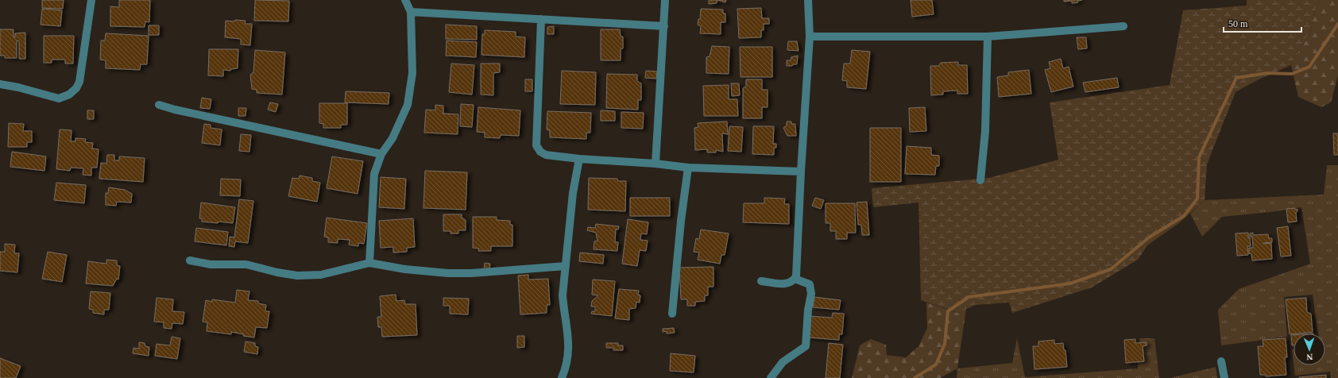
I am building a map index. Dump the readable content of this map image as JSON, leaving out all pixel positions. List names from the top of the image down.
{
  "scale_bar": "50 m",
  "north": "bottom"
}
